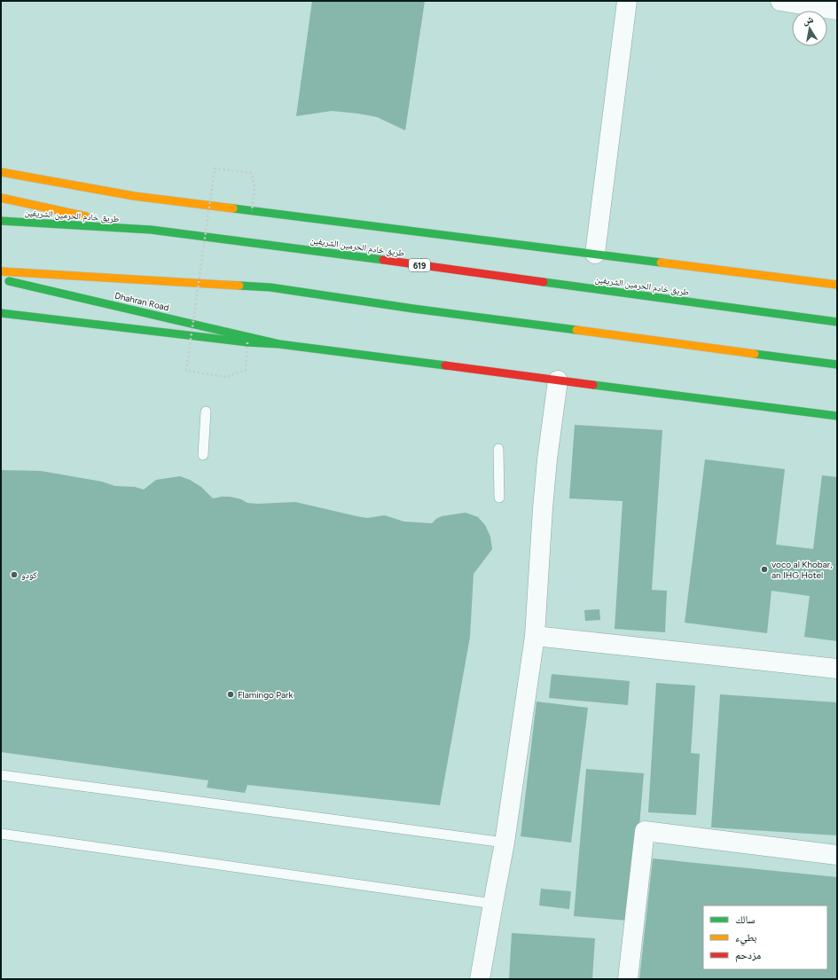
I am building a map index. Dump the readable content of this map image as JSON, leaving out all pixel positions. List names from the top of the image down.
{
  "streets": {
    "main road": ["طريق خادم الحرمين الشريفين", "619", "Dhahran Road"]
  },
  "places": ["voco al Khobar, an IHG Hotel", "كودو", "Flamingo Park"],
  "legend": ["سالك", "بطيء", "مزدحم"],
  "north": "top"
}
